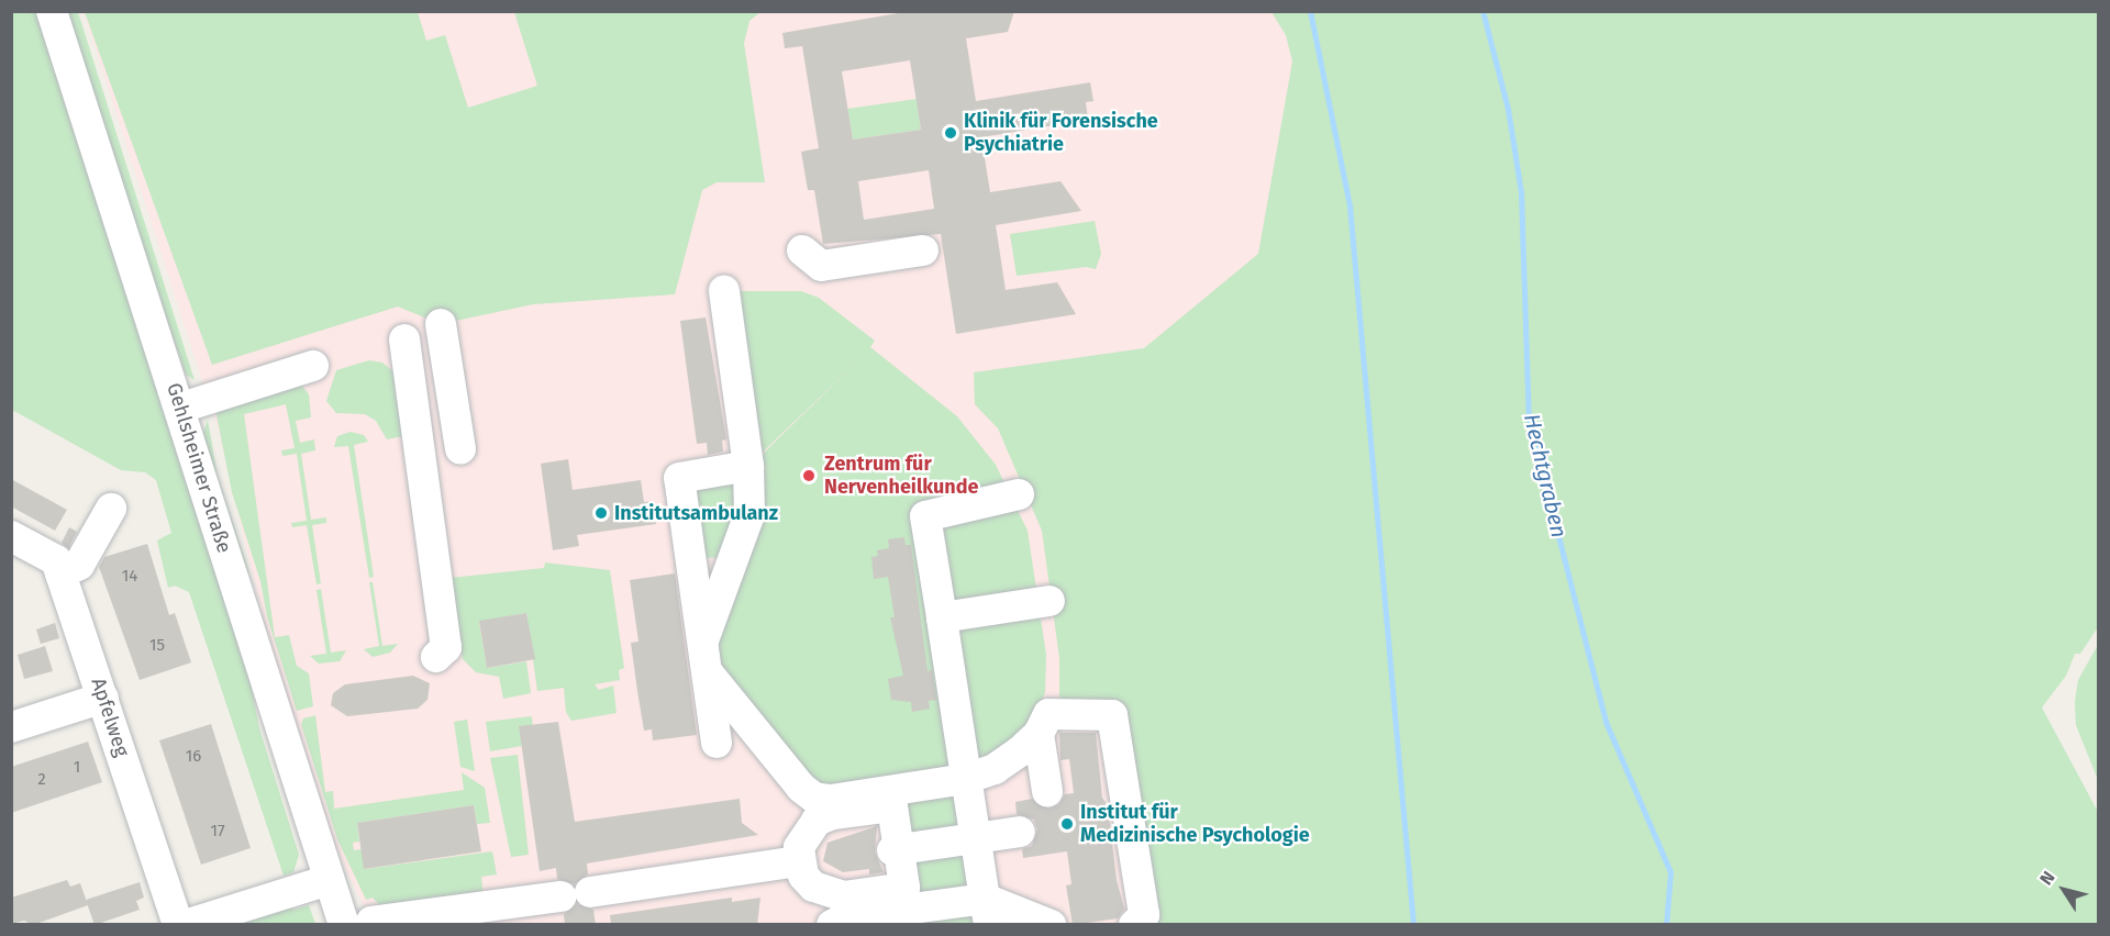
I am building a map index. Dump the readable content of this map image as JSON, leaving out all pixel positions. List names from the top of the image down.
{
  "streets": {
    "street": ["Gehlsheimer Straße", "Apfelweg"]
  },
  "water": ["Hechtgraben"],
  "places": [
    "Klinik für Forensische Psychiatrie",
    "Zentrum für Nervenheilkunde",
    "Institutsambulanz",
    "Institut für Medizinische Psychologie"
  ],
  "house_numbers": [
    "14",
    "15",
    "16",
    "1",
    "2",
    "17"
  ],
  "north": "top left"
}
